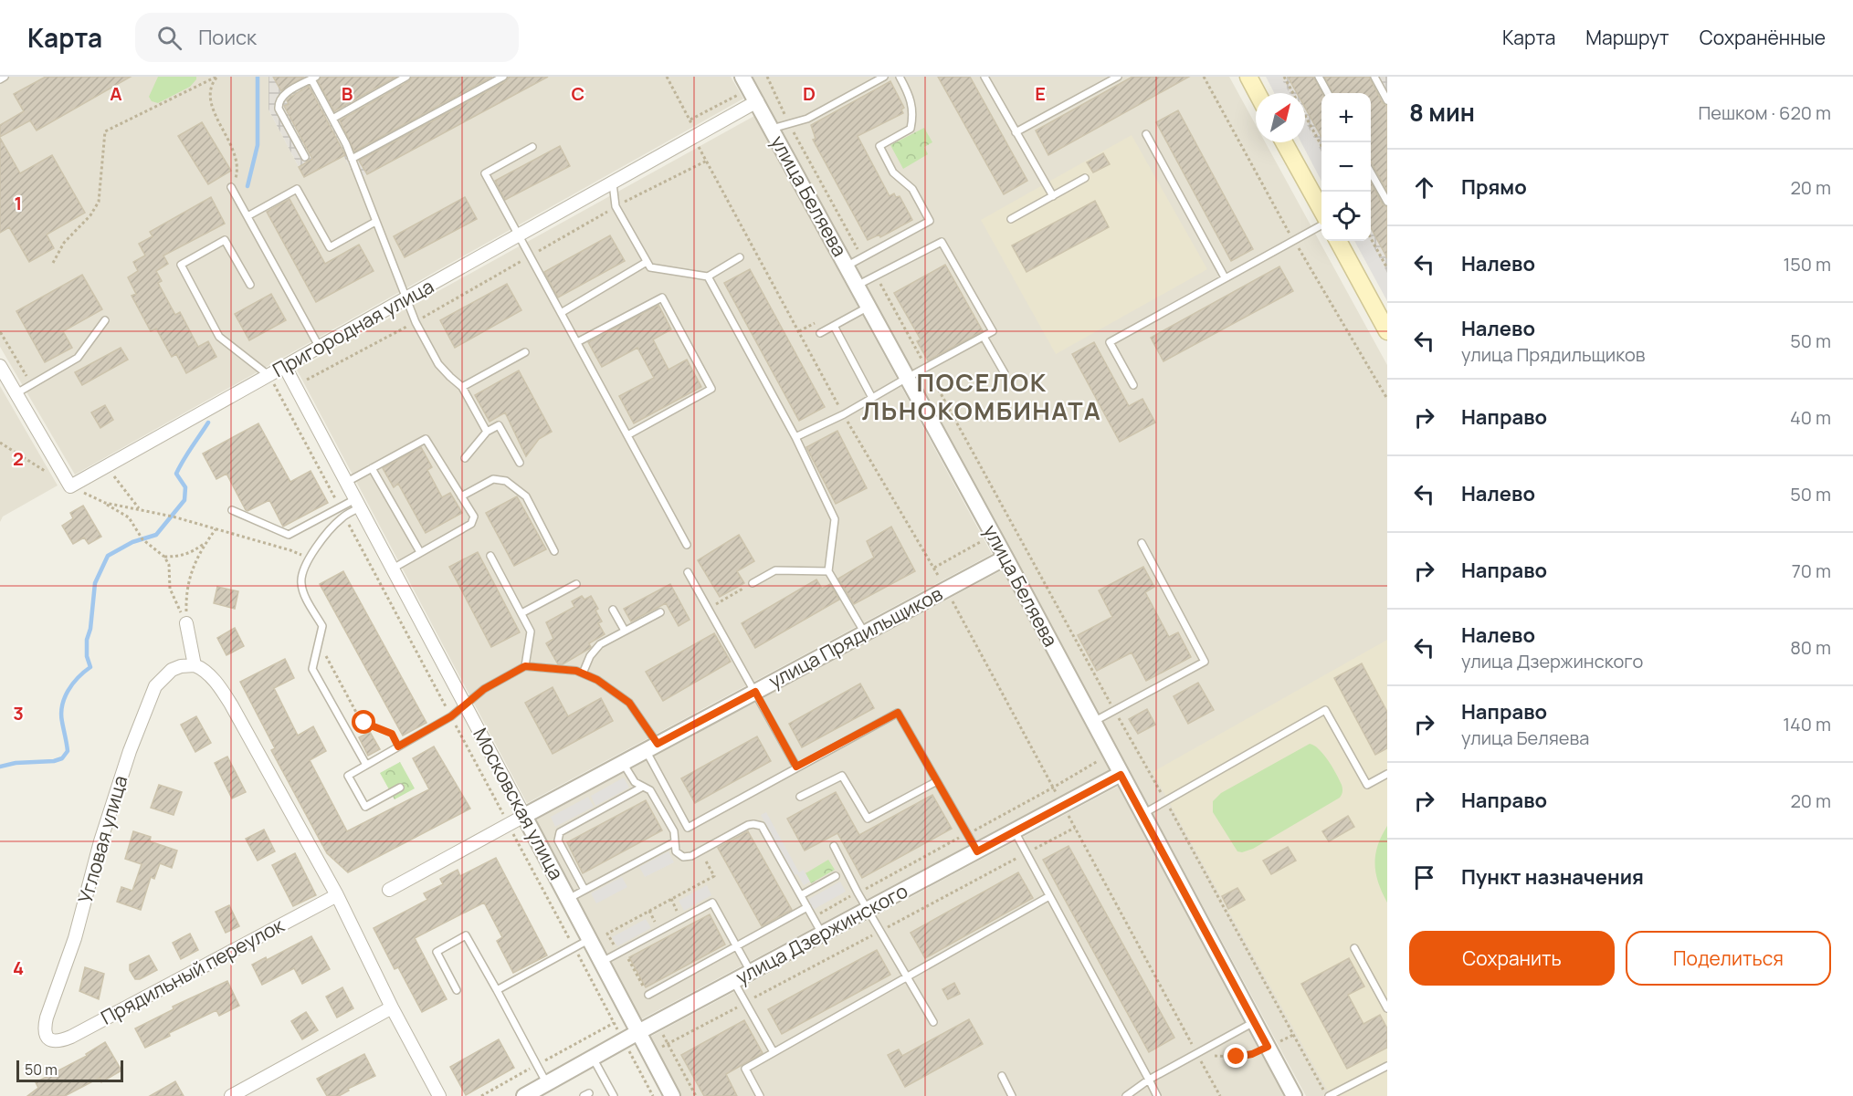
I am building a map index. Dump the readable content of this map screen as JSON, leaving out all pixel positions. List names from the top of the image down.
{
  "streets": {
    "street": [
      "улица Беляева",
      "Пригородная улица",
      "улица Прядильщиков",
      "Московская улица",
      "Угловая улица",
      "улица Дзержинского",
      "Прядильный переулок"
    ]
  },
  "crossings": [
    ["улица Беляева", "Пригородная улица"],
    ["улица Беляева", "улица Прядильщиков"],
    ["улица Беляева", "улица Дзержинского"],
    ["Пригородная улица", "Московская улица"],
    ["улица Прядильщиков", "Московская улица"],
    ["Московская улица", "улица Дзержинского"],
    ["Угловая улица", "Прядильный переулок"]
  ],
  "districts": ["ПОСЕЛОК ЛЬНОКОМБИНАТА"],
  "scale_bar": "50 m",
  "north": "top right",
  "page": {
    "header": "Карта",
    "search": "Поиск",
    "nav": ["Карта", "Маршрут", "Сохранённые"],
    "heading": ["8 мин", "Пешком · 620 m"],
    "map_buttons": ["+", "−"],
    "list": [
      ["Прямо", "20 m"],
      ["Налево", "150 m"],
      ["Налево", "улица Прядильщиков", "50 m"],
      ["Направо", "40 m"],
      ["Налево", "50 m"],
      ["Направо", "70 m"],
      ["Налево", "улица Дзержинского", "80 m"],
      ["Направо", "улица Беляева", "140 m"],
      ["Направо", "20 m"],
      "Пункт назначения"
    ],
    "buttons": ["Сохранить", "Поделиться"],
    "scale": "50 m"
  },
  "grid": {
    "columns": [
      "A",
      "B",
      "C",
      "D",
      "E"
    ],
    "rows": [
      "1",
      "2",
      "3",
      "4"
    ]
  }
}
